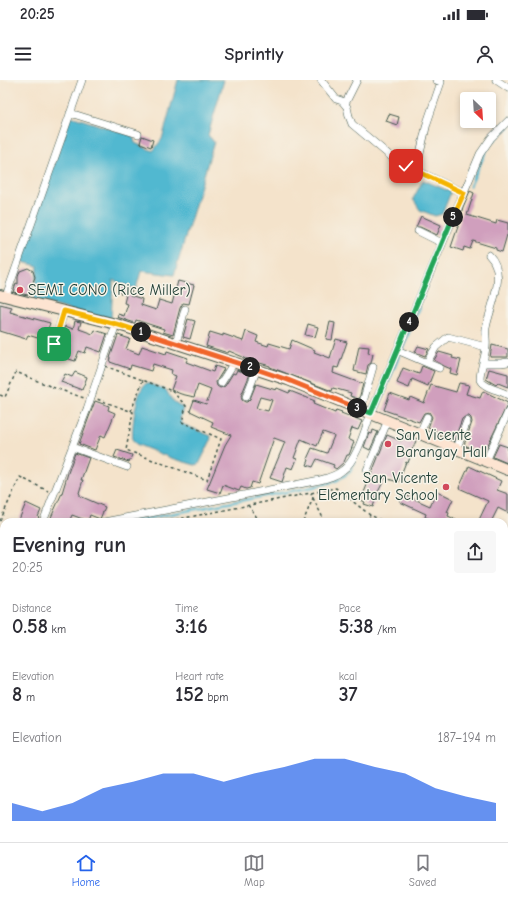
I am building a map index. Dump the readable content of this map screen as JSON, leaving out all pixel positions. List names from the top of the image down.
{
  "places": ["SEMI CONO (Rice Miller)", "San Vicente Barangay Hall", "San Vicente Elementary School"],
  "north": "bottom right",
  "page": {
    "status": "20:25",
    "header": "Sprintly",
    "pins": [
      "5",
      "4",
      "1",
      "2",
      "3"
    ],
    "heading": ["Evening run", "20:25"],
    "stats": [
      ["Distance", "0.58 km"],
      ["Time", "3:16"],
      ["Pace", "5:38 /km"],
      ["Elevation", "8 m"],
      ["Heart rate", "152 bpm"],
      ["kcal", "37"]
    ],
    "chart": ["Elevation", "187–194 m"],
    "tabs": ["Home", "Map", "Saved"]
  }
}
